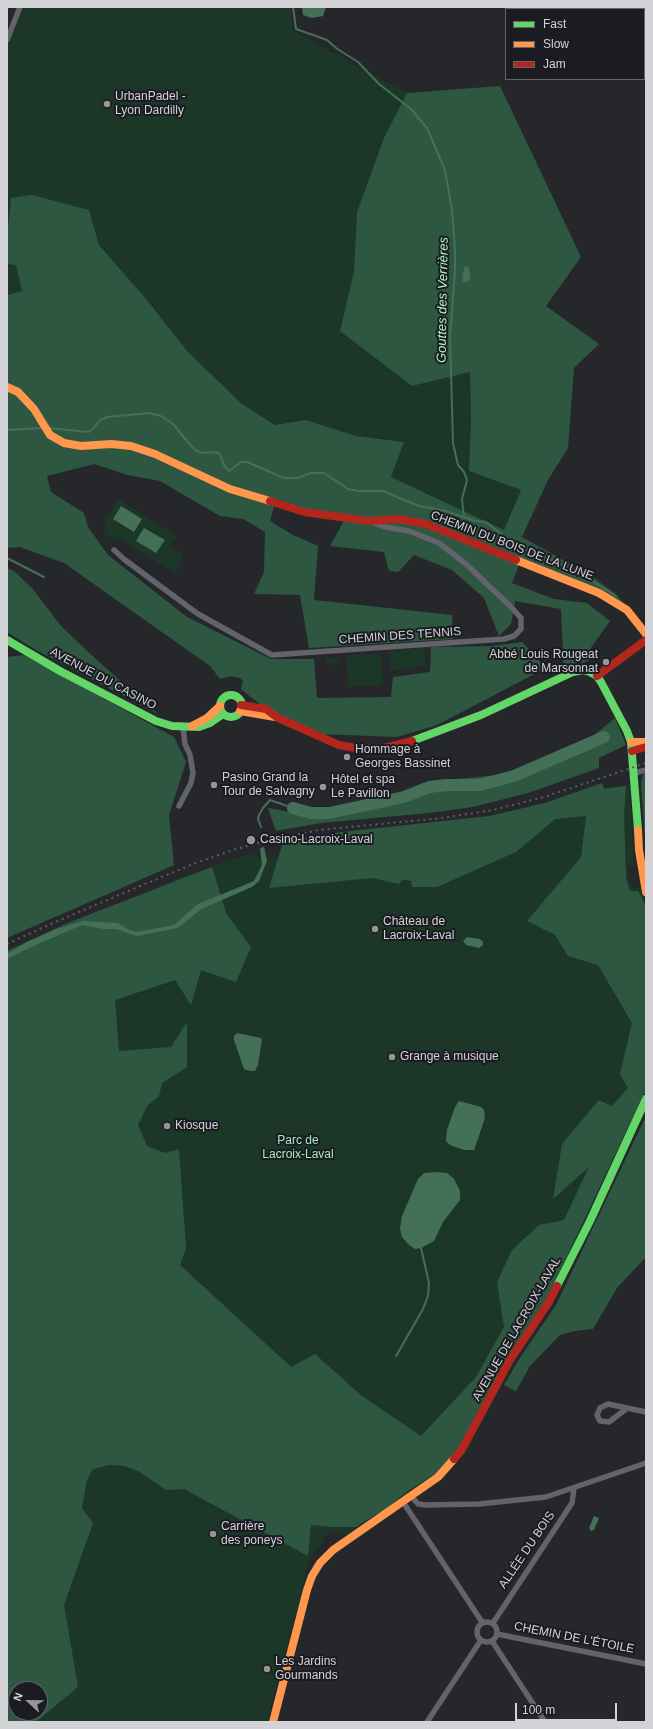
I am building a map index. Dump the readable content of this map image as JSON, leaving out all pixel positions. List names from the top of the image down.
{
  "streets": {
    "street": [
      "CHEMIN DU BOIS DE LA LUNE",
      "CHEMIN DES TENNIS",
      "AVENUE DU CASINO",
      "AVENUE DE LACROIX-LAVAL",
      "ALLÉE DU BOIS",
      "CHEMIN DE L'ÉTOILE"
    ]
  },
  "crossings": [
    ["CHEMIN DU BOIS DE LA LUNE", "CHEMIN DES TENNIS"],
    ["ALLÉE DU BOIS", "CHEMIN DE L'ÉTOILE"]
  ],
  "water": ["Gouttes des Verrières"],
  "parks": ["Parc de Lacroix-Laval"],
  "places": [
    "UrbanPadel - Lyon Dardilly",
    "Abbé Louis Rougeat de Marsonnat",
    "Hommage à Georges Bassinet",
    "Pasino Grand la Tour de Salvagny",
    "Hôtel et spa Le Pavillon",
    "Casino-Lacroix-Laval",
    "Château de Lacroix-Laval",
    "Grange à musique",
    "Kiosque",
    "Carrière des poneys",
    "Les Jardins Gourmands"
  ],
  "legend": ["Fast", "Slow", "Jam"],
  "scale_bar": "100 m",
  "north": "left"
}
